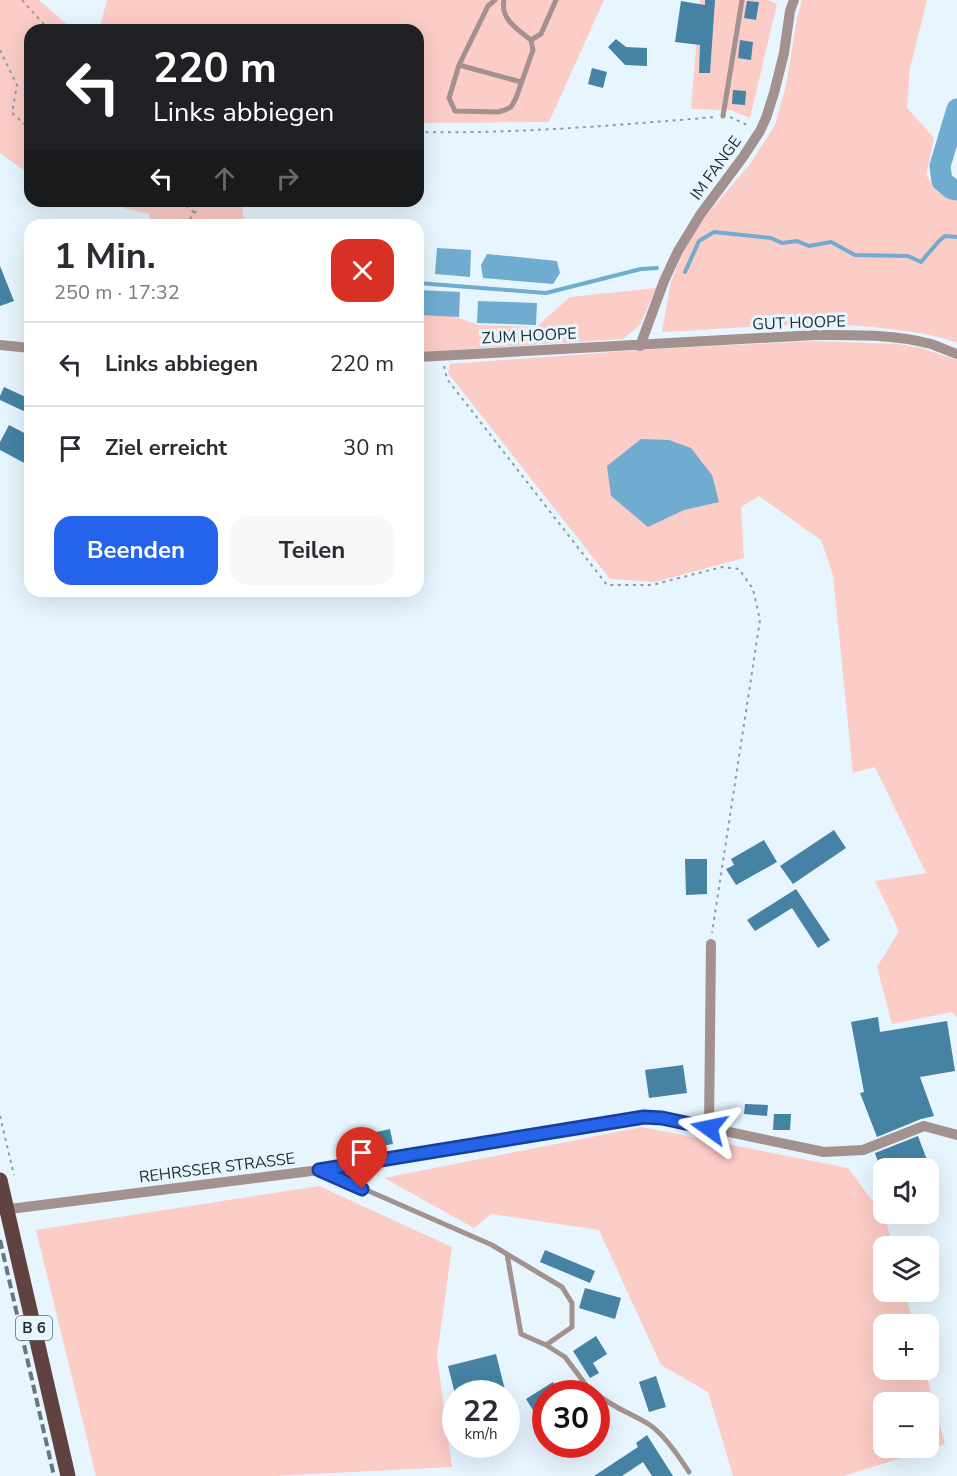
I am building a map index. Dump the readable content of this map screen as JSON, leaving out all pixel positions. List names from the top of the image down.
{
  "streets": {
    "main road": ["B 6"],
    "street": [
      "IM FANGE",
      "GUT HOOPE",
      "ZUM HOOPE",
      "REHRSSER STRASSE"
    ]
  },
  "crossings": [
    ["IM FANGE", "GUT HOOPE"],
    ["IM FANGE", "ZUM HOOPE"],
    ["GUT HOOPE", "ZUM HOOPE"],
    ["REHRSSER STRASSE", "B 6"]
  ],
  "page": {
    "turn": ["220 m", "Links abbiegen"],
    "heading": ["1 Min.", "250 m · 17:32"],
    "list": [
      {
        "name": "Links abbiegen",
        "value": "220 m"
      },
      {
        "name": "Ziel erreicht",
        "value": "30 m"
      }
    ],
    "buttons": ["Beenden", "Teilen"],
    "map_buttons": ["+", "−"],
    "speed": "22 km/h",
    "limit": "30"
  }
}
